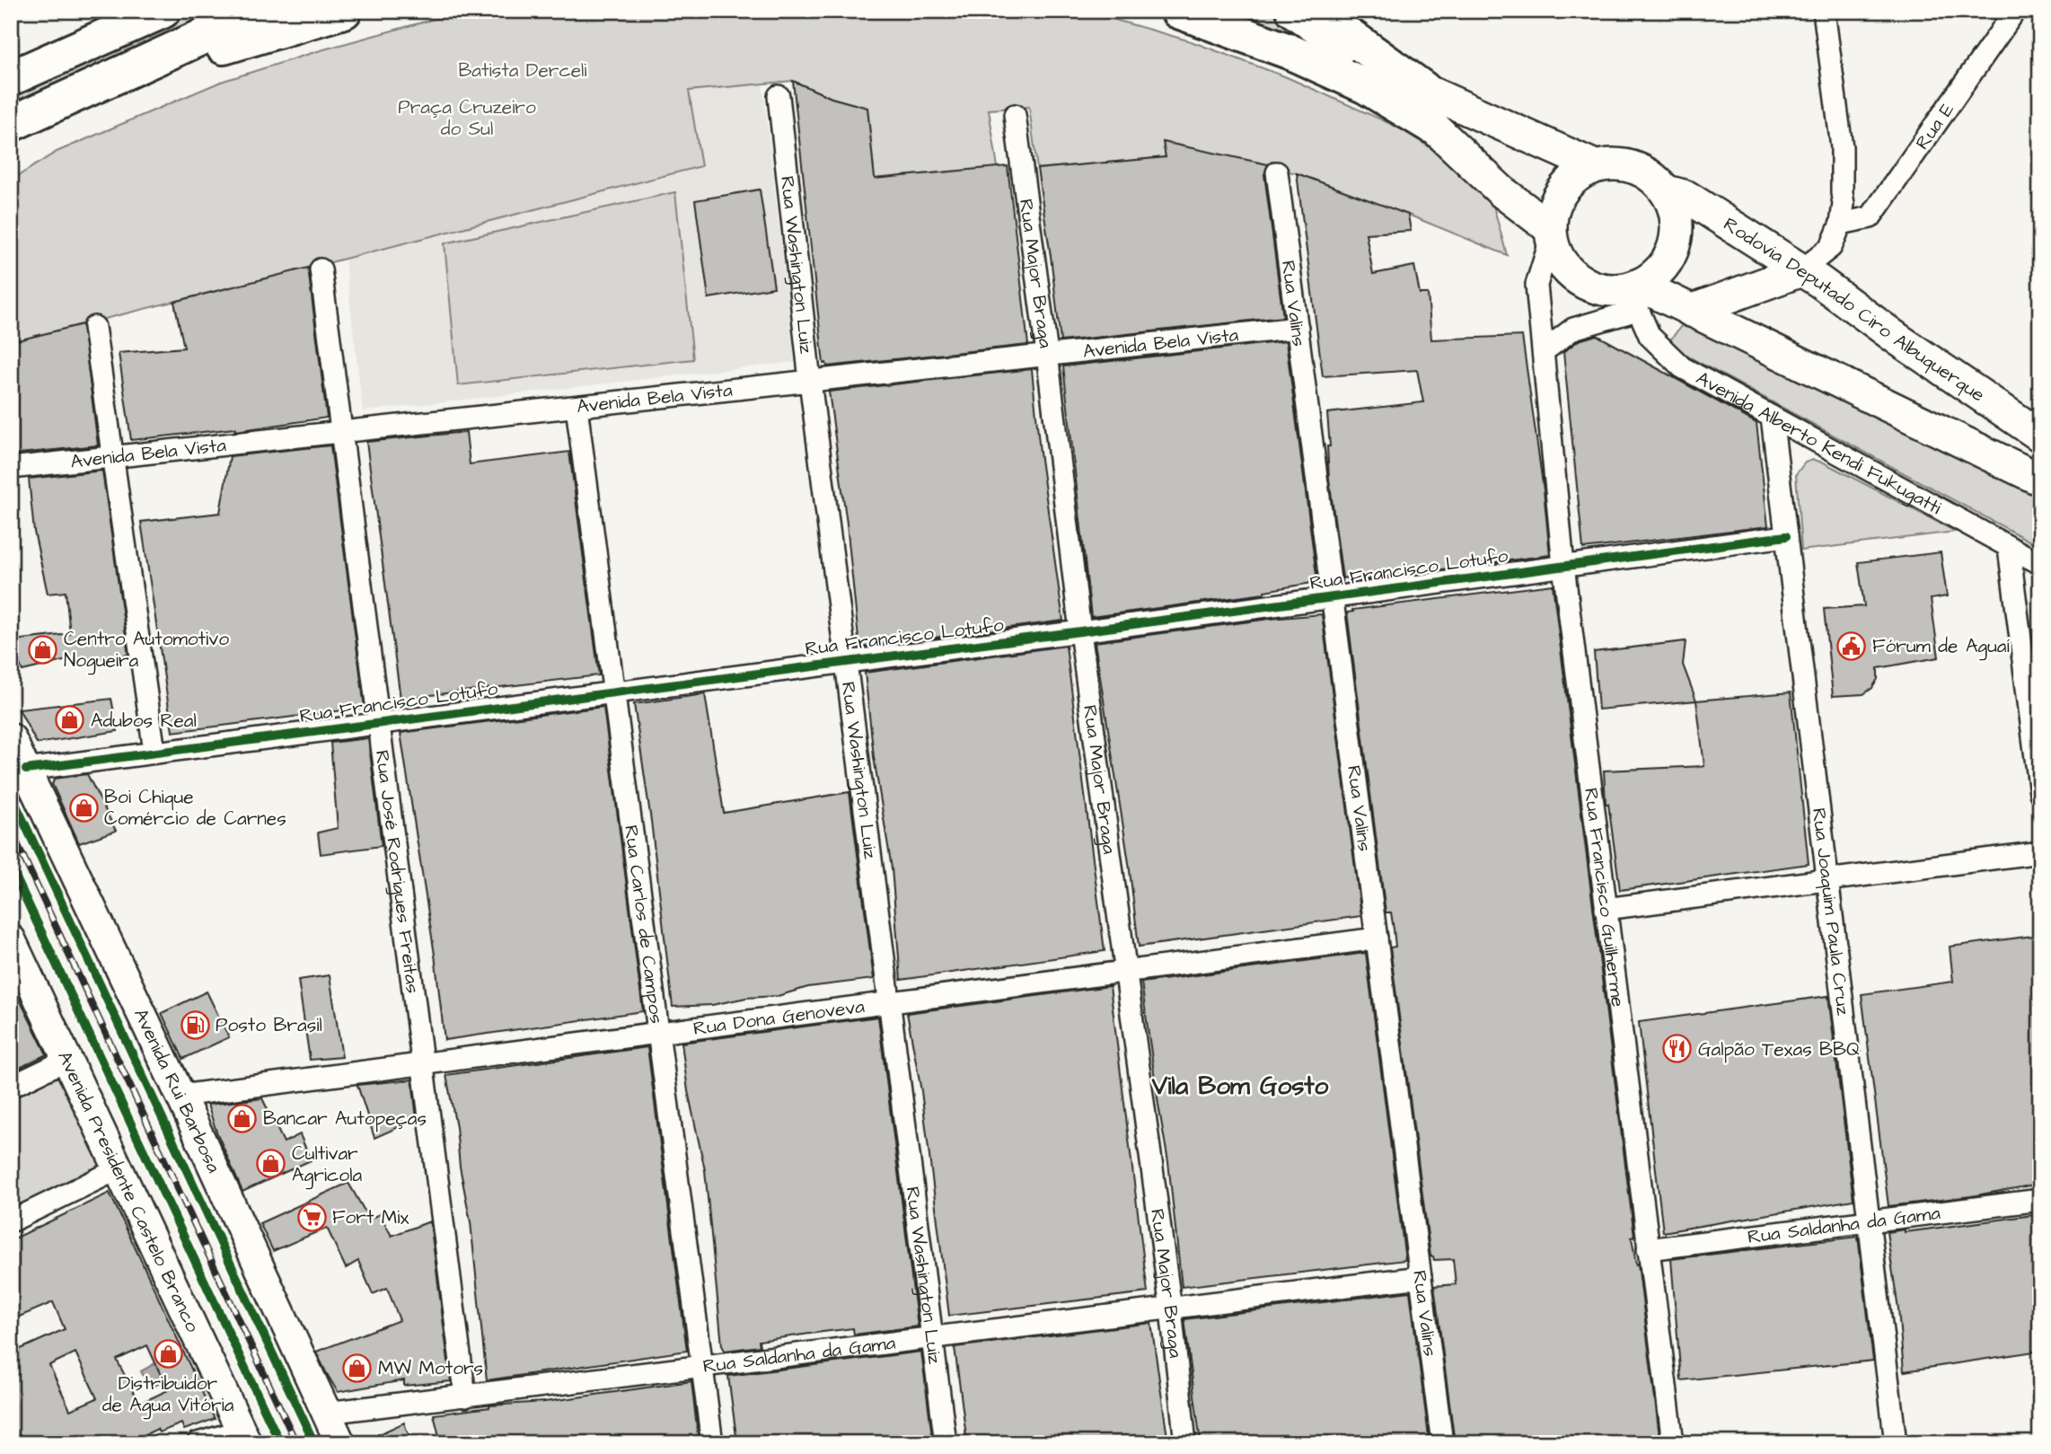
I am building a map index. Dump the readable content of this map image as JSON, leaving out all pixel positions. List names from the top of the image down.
{
  "streets": {
    "main road": ["Rodovia Deputado Ciro Albuquerque", "Avenida Rui Barbosa", "Avenida Presidente Castelo Branco"],
    "street": [
      "Rua E",
      "Rua Washington Luiz",
      "Rua Major Braga",
      "Rua Valins",
      "Avenida Bela Vista",
      "Avenida Alberto Kendi Fukugatti",
      "Rua Francisco Lotufo",
      "Rua José Rodrigues Freitas",
      "Rua Francisco Guilherme",
      "Rua Joaquim Paula Cruz",
      "Rua Carlos de Campos",
      "Rua Dona Genoveva",
      "Rua Saldanha da Gama"
    ]
  },
  "crossings": [
    ["Rua Washington Luiz", "Avenida Bela Vista"],
    ["Rua Washington Luiz", "Rua Francisco Lotufo"],
    ["Rua Washington Luiz", "Rua Dona Genoveva"],
    ["Rua Washington Luiz", "Rua Saldanha da Gama"],
    ["Rua Major Braga", "Avenida Bela Vista"],
    ["Rua Major Braga", "Rua Francisco Lotufo"],
    ["Rua Major Braga", "Rua Dona Genoveva"],
    ["Rua Major Braga", "Rua Saldanha da Gama"],
    ["Rua Valins", "Avenida Bela Vista"],
    ["Rua Valins", "Rua Francisco Lotufo"],
    ["Rua Valins", "Rua Dona Genoveva"],
    ["Rua Valins", "Rua Saldanha da Gama"],
    ["Rodovia Deputado Ciro Albuquerque", "Avenida Alberto Kendi Fukugatti"],
    ["Rodovia Deputado Ciro Albuquerque", "Rua Francisco Guilherme"],
    ["Avenida Bela Vista", "Rua José Rodrigues Freitas"],
    ["Avenida Bela Vista", "Rua Carlos de Campos"],
    ["Avenida Alberto Kendi Fukugatti", "Rua Francisco Guilherme"],
    ["Avenida Alberto Kendi Fukugatti", "Rua Joaquim Paula Cruz"],
    ["Rua Francisco Lotufo", "Rua José Rodrigues Freitas"],
    ["Rua Francisco Lotufo", "Rua Francisco Guilherme"],
    ["Rua Francisco Lotufo", "Rua Joaquim Paula Cruz"],
    ["Rua Francisco Lotufo", "Rua Carlos de Campos"],
    ["Rua Francisco Lotufo", "Avenida Rui Barbosa"],
    ["Rua José Rodrigues Freitas", "Rua Dona Genoveva"],
    ["Rua José Rodrigues Freitas", "Rua Saldanha da Gama"],
    ["Rua Francisco Guilherme", "Rua Saldanha da Gama"],
    ["Rua Joaquim Paula Cruz", "Rua Saldanha da Gama"],
    ["Rua Carlos de Campos", "Rua Dona Genoveva"],
    ["Rua Carlos de Campos", "Rua Saldanha da Gama"],
    ["Rua Dona Genoveva", "Avenida Rui Barbosa"],
    ["Avenida Rui Barbosa", "Rua Saldanha da Gama"]
  ],
  "districts": ["Vila Bom Gosto"],
  "parks": ["Batista Derceli", "Praça Cruzeiro do Sul"],
  "places": {
    "public building": ["Fórum de Aguaí"],
    "shop": [
      "Centro Automotivo Nogueira",
      "Adubos Real",
      "Boi Chique Comércio de Carnes",
      "Bancar Autopeças",
      "Cultivar Agricola",
      "Distribuidor de Agua Vitória",
      "MW Motors"
    ],
    "fuel station": ["Posto Brasil"],
    "restaurant": ["Galpão Texas BBQ"],
    "supermarket": ["Fort Mix"]
  }
}
